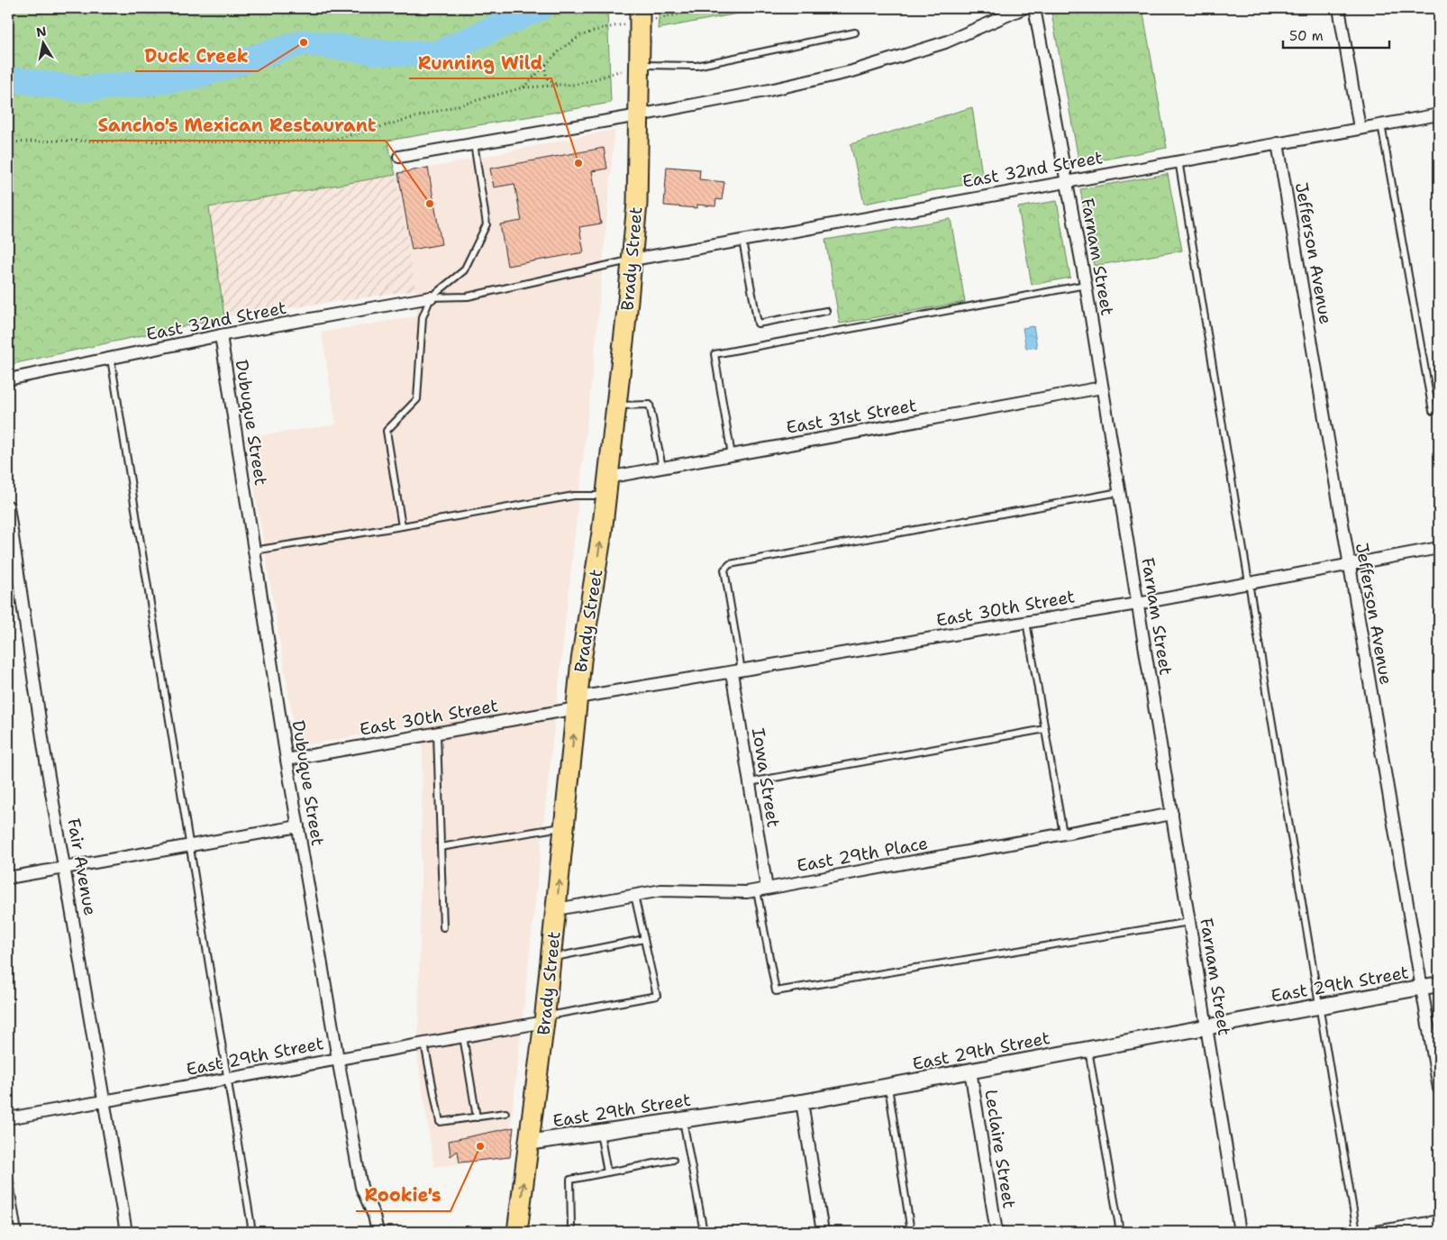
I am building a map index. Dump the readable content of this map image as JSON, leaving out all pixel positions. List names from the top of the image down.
{
  "streets": {
    "highway": ["Brady Street"],
    "street": [
      "East 32nd Street",
      "Jefferson Avenue",
      "Farnam Street",
      "East 31st Street",
      "Dubuque Street",
      "East 30th Street",
      "Iowa Street",
      "East 29th Place",
      "Fair Avenue",
      "East 29th Street",
      "Leclaire Street"
    ]
  },
  "crossings": [
    ["East 32nd Street", "Jefferson Avenue"],
    ["East 32nd Street", "Farnam Street"],
    ["East 32nd Street", "Brady Street"],
    ["East 32nd Street", "Dubuque Street"],
    ["Jefferson Avenue", "East 30th Street"],
    ["Jefferson Avenue", "East 29th Street"],
    ["Farnam Street", "East 31st Street"],
    ["Farnam Street", "East 30th Street"],
    ["Farnam Street", "East 29th Place"],
    ["Farnam Street", "East 29th Street"],
    ["Brady Street", "East 31st Street"],
    ["Brady Street", "East 30th Street"],
    ["Brady Street", "East 29th Place"],
    ["Brady Street", "East 29th Street"],
    ["Dubuque Street", "East 30th Street"],
    ["Dubuque Street", "East 29th Street"],
    ["East 30th Street", "Iowa Street"],
    ["Iowa Street", "East 29th Place"],
    ["Fair Avenue", "East 29th Street"],
    ["East 29th Street", "Leclaire Street"]
  ],
  "one_way": ["Brady Street"],
  "places": [
    "Duck Creek",
    "Running Wild",
    "Sancho's Mexican Restaurant",
    "Rookie's"
  ],
  "scale_bar": "50 m",
  "north": "top"
}
